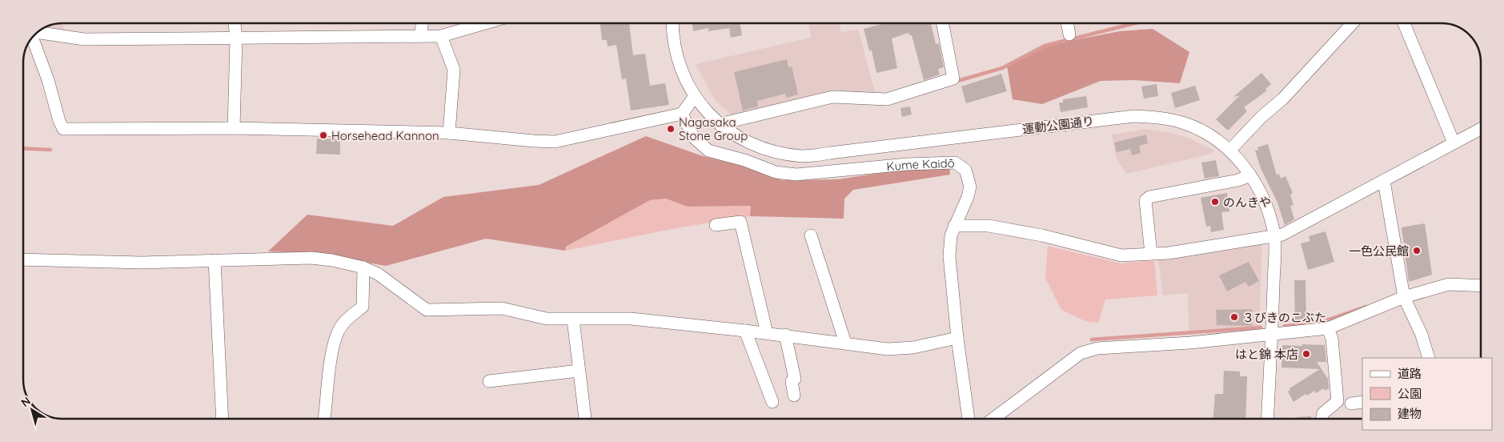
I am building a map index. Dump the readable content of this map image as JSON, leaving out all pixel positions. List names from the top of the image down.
{
  "streets": {
    "street": ["運動公園通り", "Kume Kaidō"]
  },
  "places": [
    "Nagasaka Stone Group",
    "Horsehead Kannon",
    "のんきや",
    "一色公民館",
    "３びきのこぶた",
    "はと錦 本店"
  ],
  "legend": ["道路", "公園", "建物"],
  "north": "top left"
}
